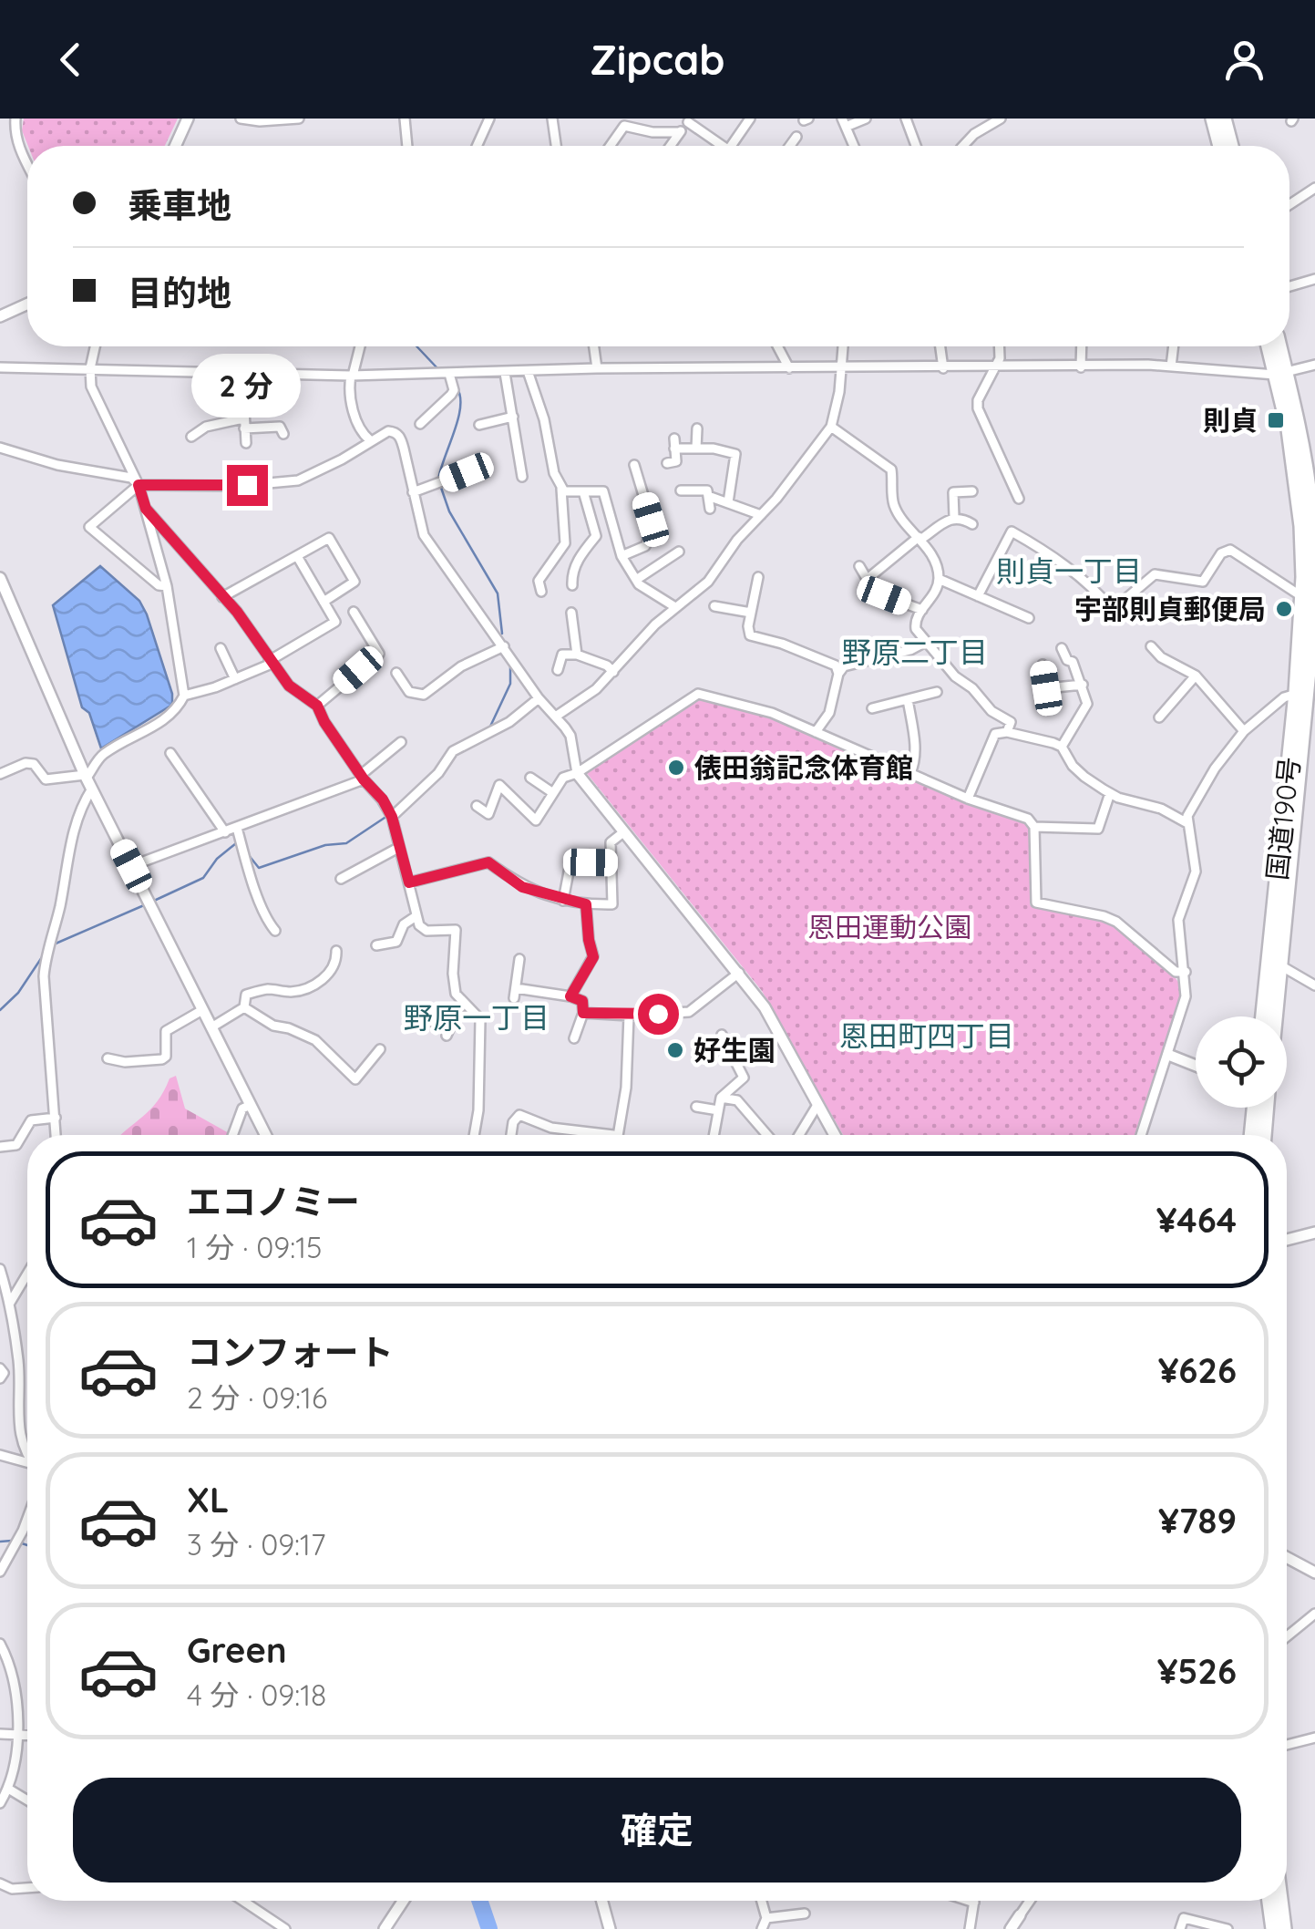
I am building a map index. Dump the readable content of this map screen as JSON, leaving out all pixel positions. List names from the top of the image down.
{
  "streets": {
    "highway": ["国道190号"]
  },
  "districts": [
    "則貞一丁目",
    "野原二丁目",
    "野原一丁目",
    "恩田町四丁目"
  ],
  "parks": ["恩田運動公園"],
  "places": {
    "transit": ["則貞"],
    "other": ["宇部則貞郵便局", "俵田翁記念体育館", "好生園"]
  },
  "page": {
    "header": "Zipcab",
    "banner": ["乗車地", "目的地"],
    "bubble": "2 分",
    "list": [
      {
        "name": "エコノミー",
        "note": "1 分 · 09:15",
        "value": "¥464"
      },
      {
        "name": "コンフォート",
        "note": "2 分 · 09:16",
        "value": "¥626"
      },
      {
        "name": "XL",
        "note": "3 分 · 09:17",
        "value": "¥789"
      },
      {
        "name": "Green",
        "note": "4 分 · 09:18",
        "value": "¥526"
      }
    ],
    "buttons": "確定"
  }
}
